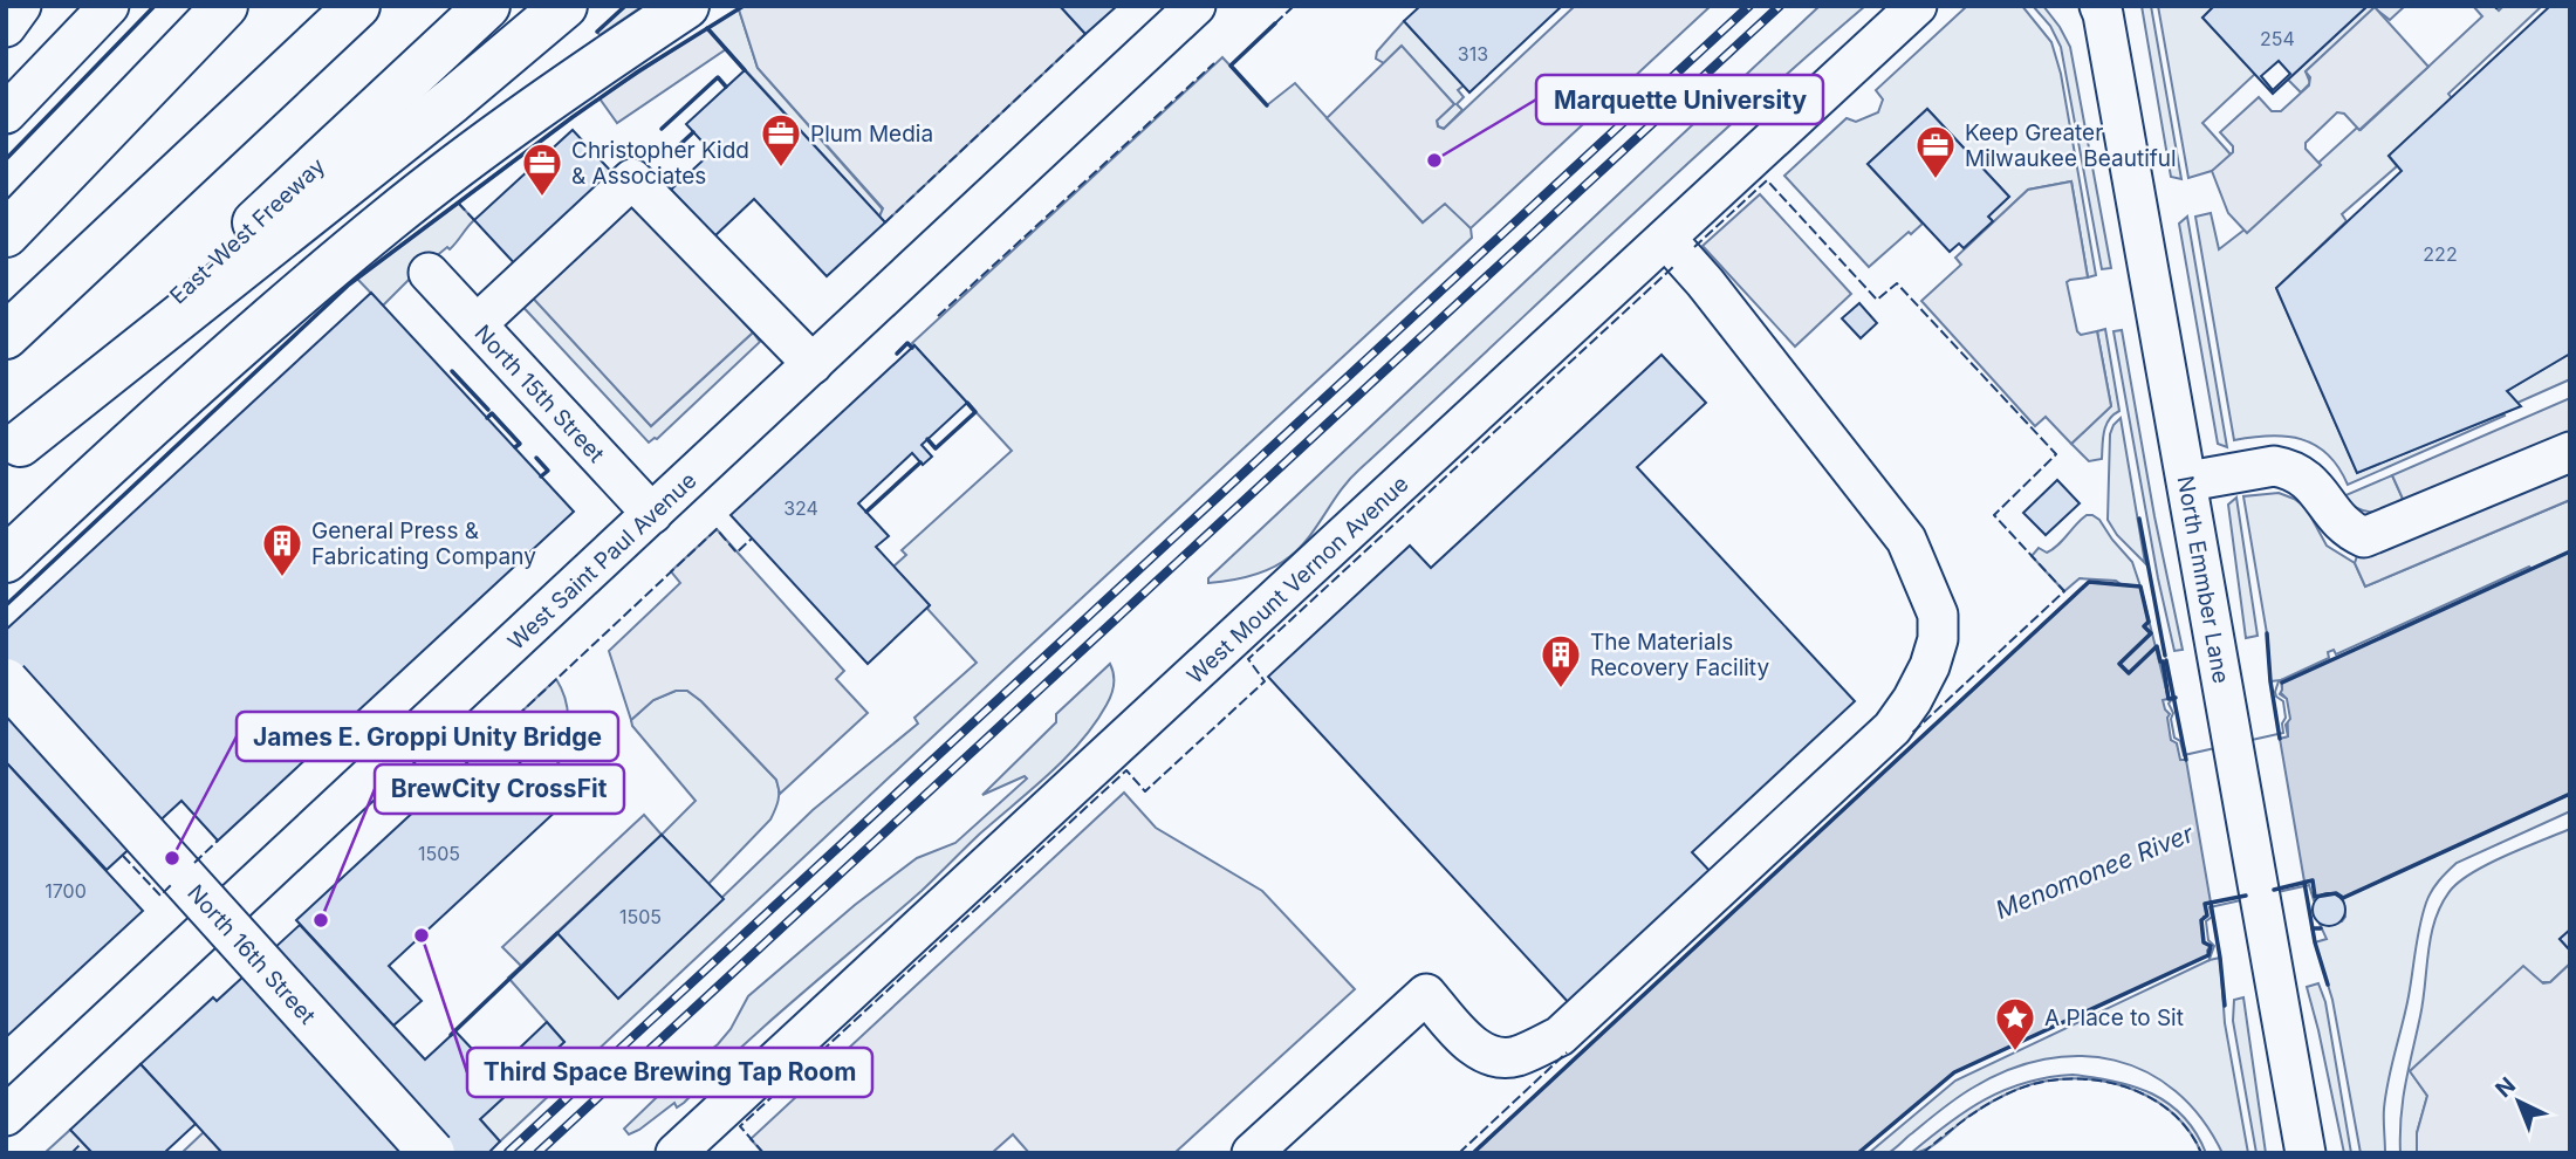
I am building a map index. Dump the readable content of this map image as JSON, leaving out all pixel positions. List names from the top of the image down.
{
  "streets": {
    "main road": ["East-West Freeway", "North 16th Street"],
    "street": [
      "North 15th Street",
      "West Saint Paul Avenue",
      "West Mount Vernon Avenue",
      "North Emmber Lane"
    ]
  },
  "crossings": [
    ["North 15th Street", "West Saint Paul Avenue"]
  ],
  "water": ["Menomonee River"],
  "places": {
    "other": [
      "Marquette University",
      "James E. Groppi Unity Bridge",
      "BrewCity CrossFit",
      "Third Space Brewing Tap Room"
    ],
    "office": ["Plum Media", "Keep Greater Milwaukee Beautiful", "Christopher Kidd & Associates"],
    "building": ["General Press & Fabricating Company", "The Materials Recovery Facility"],
    "place": ["A Place to Sit"]
  },
  "house_numbers": [
    "254",
    "313",
    "222",
    "324",
    "1505",
    "1700",
    "1505"
  ],
  "north": "top left"
}
